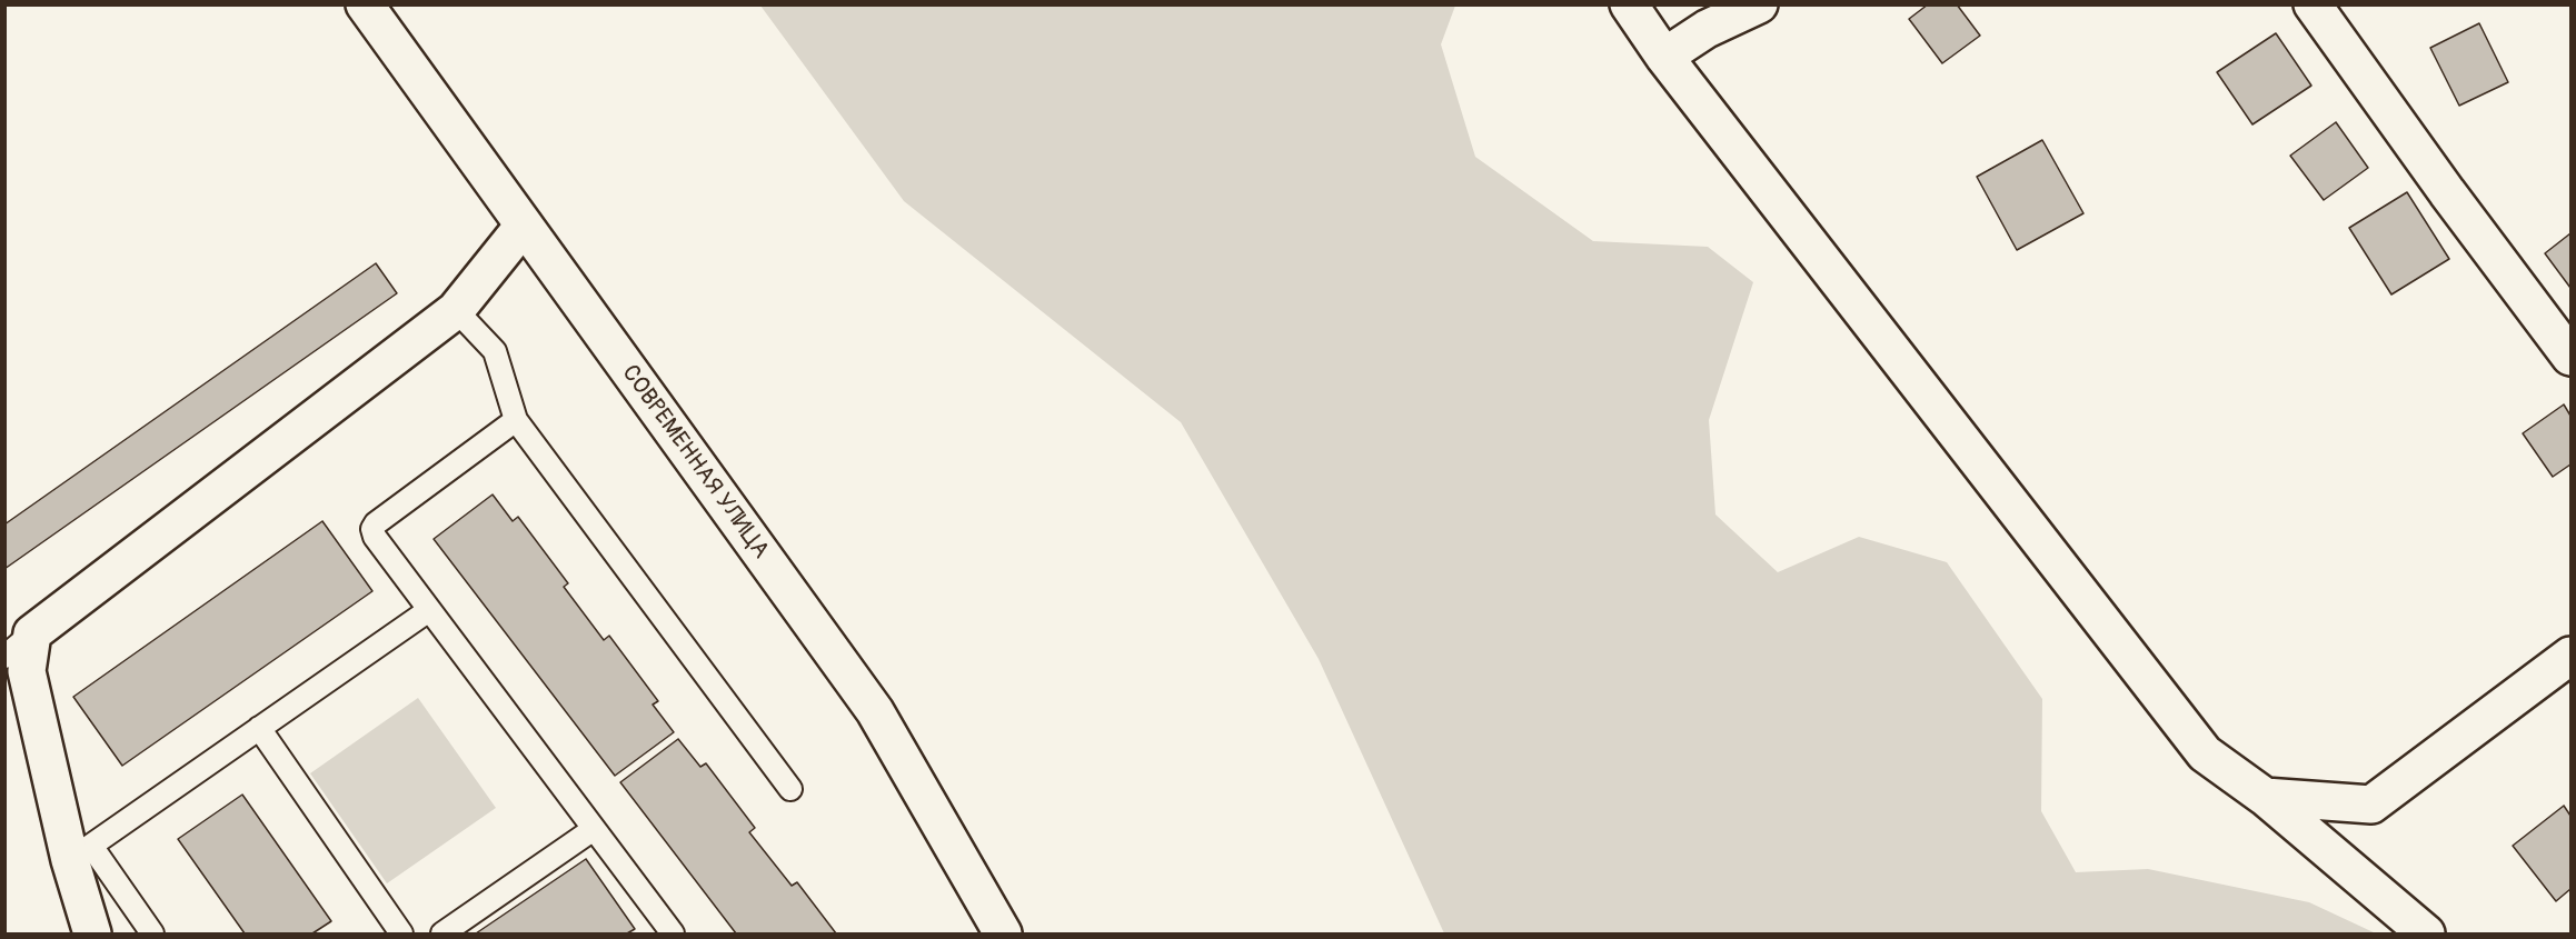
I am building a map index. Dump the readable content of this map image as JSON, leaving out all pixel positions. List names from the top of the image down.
{
  "streets": {
    "street": ["СОВРЕМЕННАЯ УЛИЦА"]
  }
}
